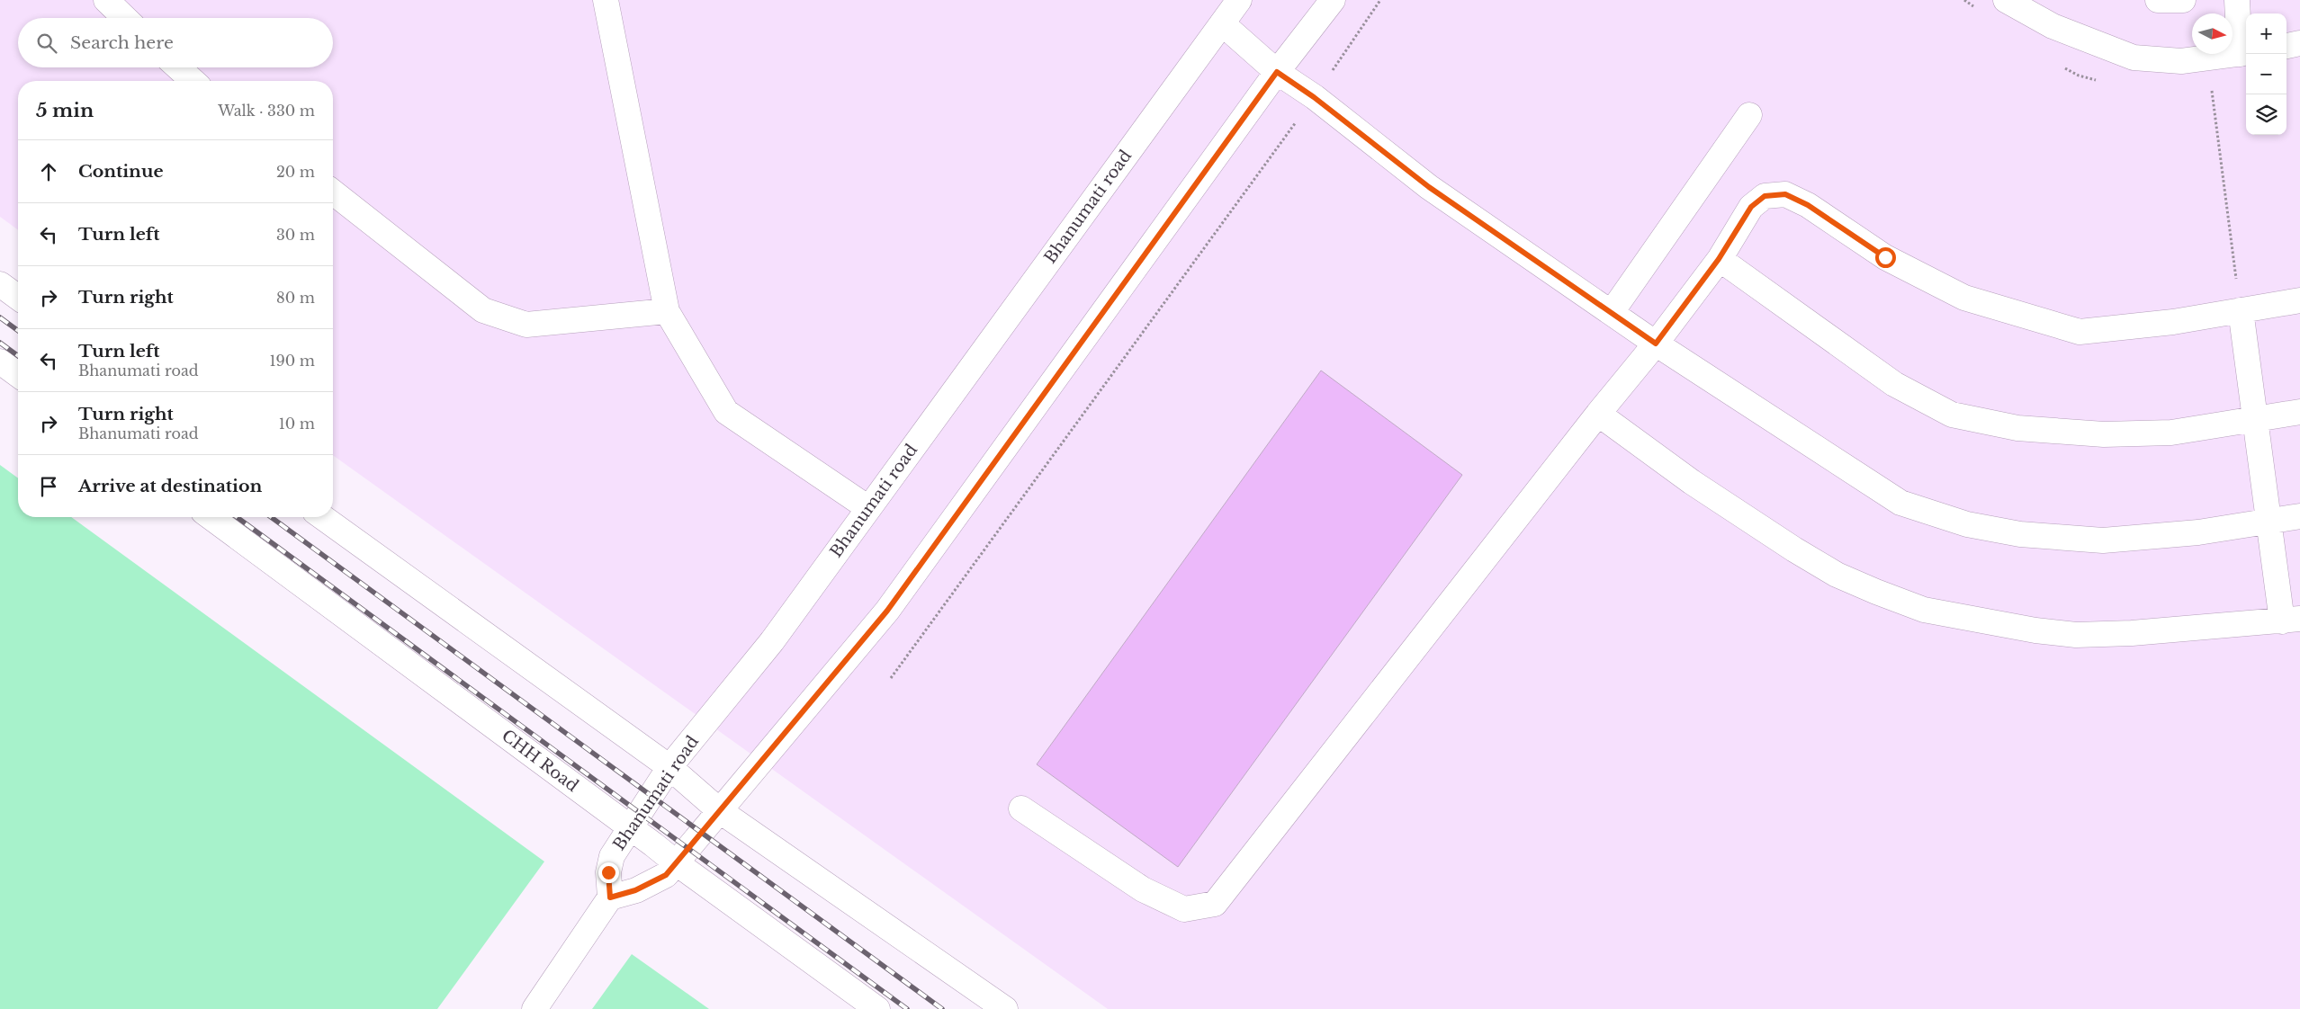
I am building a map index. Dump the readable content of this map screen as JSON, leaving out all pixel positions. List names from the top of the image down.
{
  "streets": {
    "street": ["Bhanumati road", "CHH Road"]
  },
  "crossings": [
    ["Bhanumati road", "CHH Road"]
  ],
  "north": "right",
  "page": {
    "map_buttons": ["+", "−"],
    "search": "Search here",
    "heading": ["5 min", "Walk · 330 m"],
    "list": [
      ["Continue", "20 m"],
      ["Turn left", "30 m"],
      ["Turn right", "80 m"],
      ["Turn left", "Bhanumati road", "190 m"],
      ["Turn right", "Bhanumati road", "10 m"],
      "Arrive at destination"
    ]
  }
}
